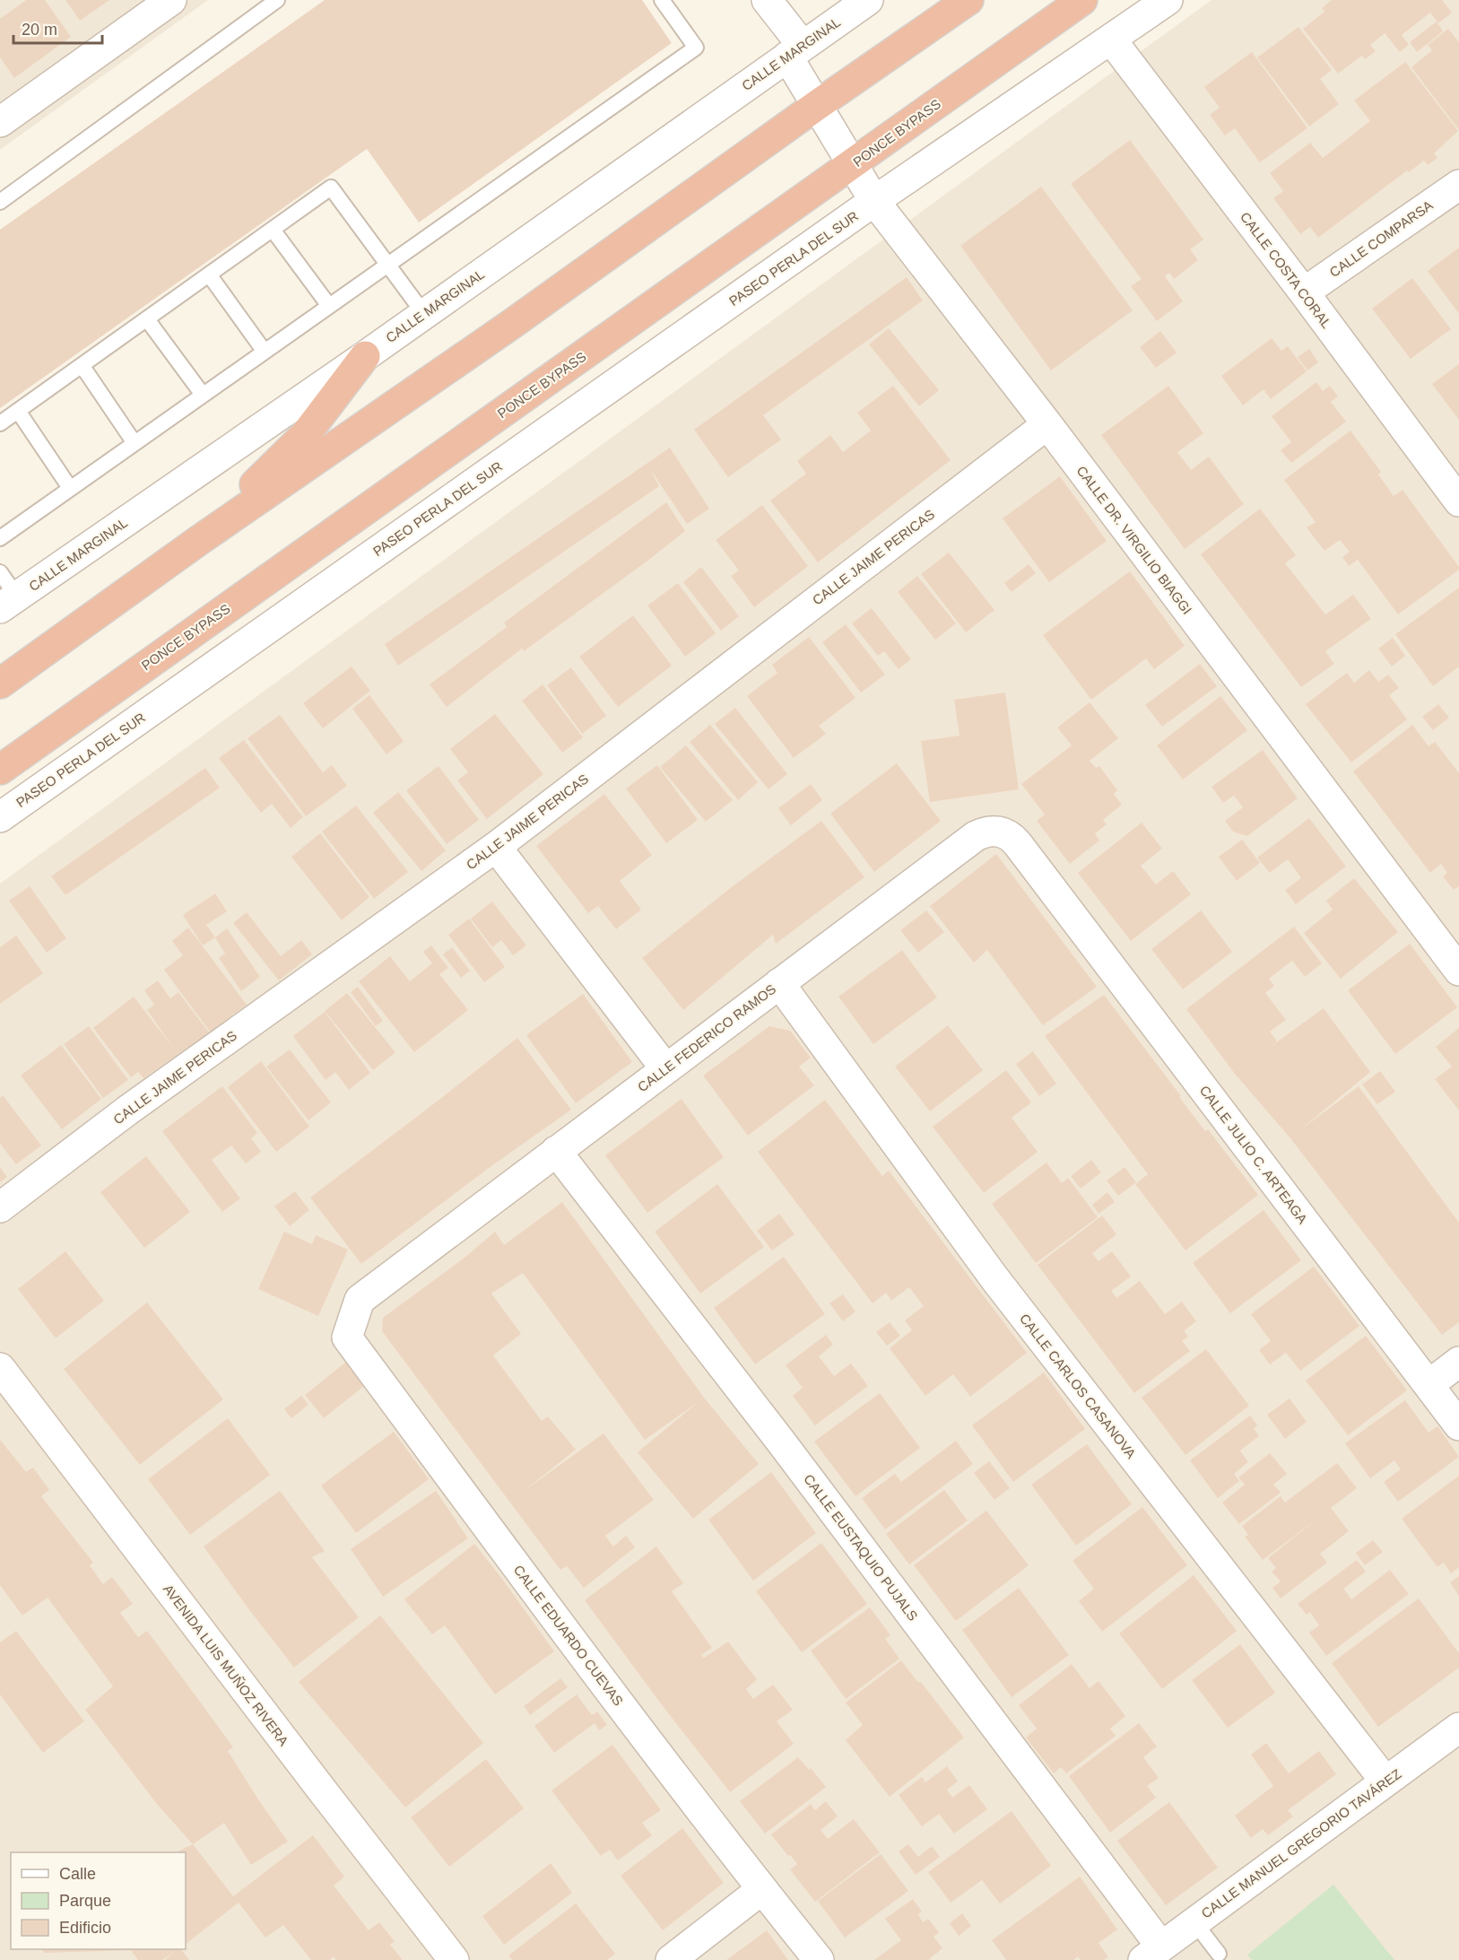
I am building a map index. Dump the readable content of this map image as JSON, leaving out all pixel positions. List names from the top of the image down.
{
  "streets": {
    "highway": ["PONCE BYPASS"],
    "street": [
      "CALLE MARGINAL",
      "CALLE COMPARSA",
      "PASEO PERLA DEL SUR",
      "CALLE COSTA CORAL",
      "CALLE DR. VIRGILIO BIAGGI",
      "CALLE JAIME PERICAS",
      "CALLE FEDERICO RAMOS",
      "CALLE JULIO C. ARTEAGA",
      "CALLE CARLOS CASANOVA",
      "CALLE EUSTAQUIO PUJALS",
      "CALLE EDUARDO CUEVAS",
      "AVENIDA LUIS MUÑOZ RIVERA",
      "CALLE MANUEL GREGORIO TAVÁREZ"
    ]
  },
  "crossings": [
    ["CALLE MARGINAL", "CALLE DR. VIRGILIO BIAGGI"],
    ["PONCE BYPASS", "CALLE DR. VIRGILIO BIAGGI"],
    ["CALLE COMPARSA", "CALLE COSTA CORAL"],
    ["PASEO PERLA DEL SUR", "CALLE COSTA CORAL"],
    ["PASEO PERLA DEL SUR", "CALLE DR. VIRGILIO BIAGGI"],
    ["CALLE DR. VIRGILIO BIAGGI", "CALLE JAIME PERICAS"],
    ["CALLE FEDERICO RAMOS", "CALLE JULIO C. ARTEAGA"],
    ["CALLE FEDERICO RAMOS", "CALLE CARLOS CASANOVA"],
    ["CALLE FEDERICO RAMOS", "CALLE EUSTAQUIO PUJALS"],
    ["CALLE FEDERICO RAMOS", "CALLE EDUARDO CUEVAS"],
    ["CALLE CARLOS CASANOVA", "CALLE MANUEL GREGORIO TAVÁREZ"],
    ["CALLE EUSTAQUIO PUJALS", "CALLE MANUEL GREGORIO TAVÁREZ"]
  ],
  "legend": ["Calle", "Parque", "Edificio"],
  "scale_bar": "20 m"
}
